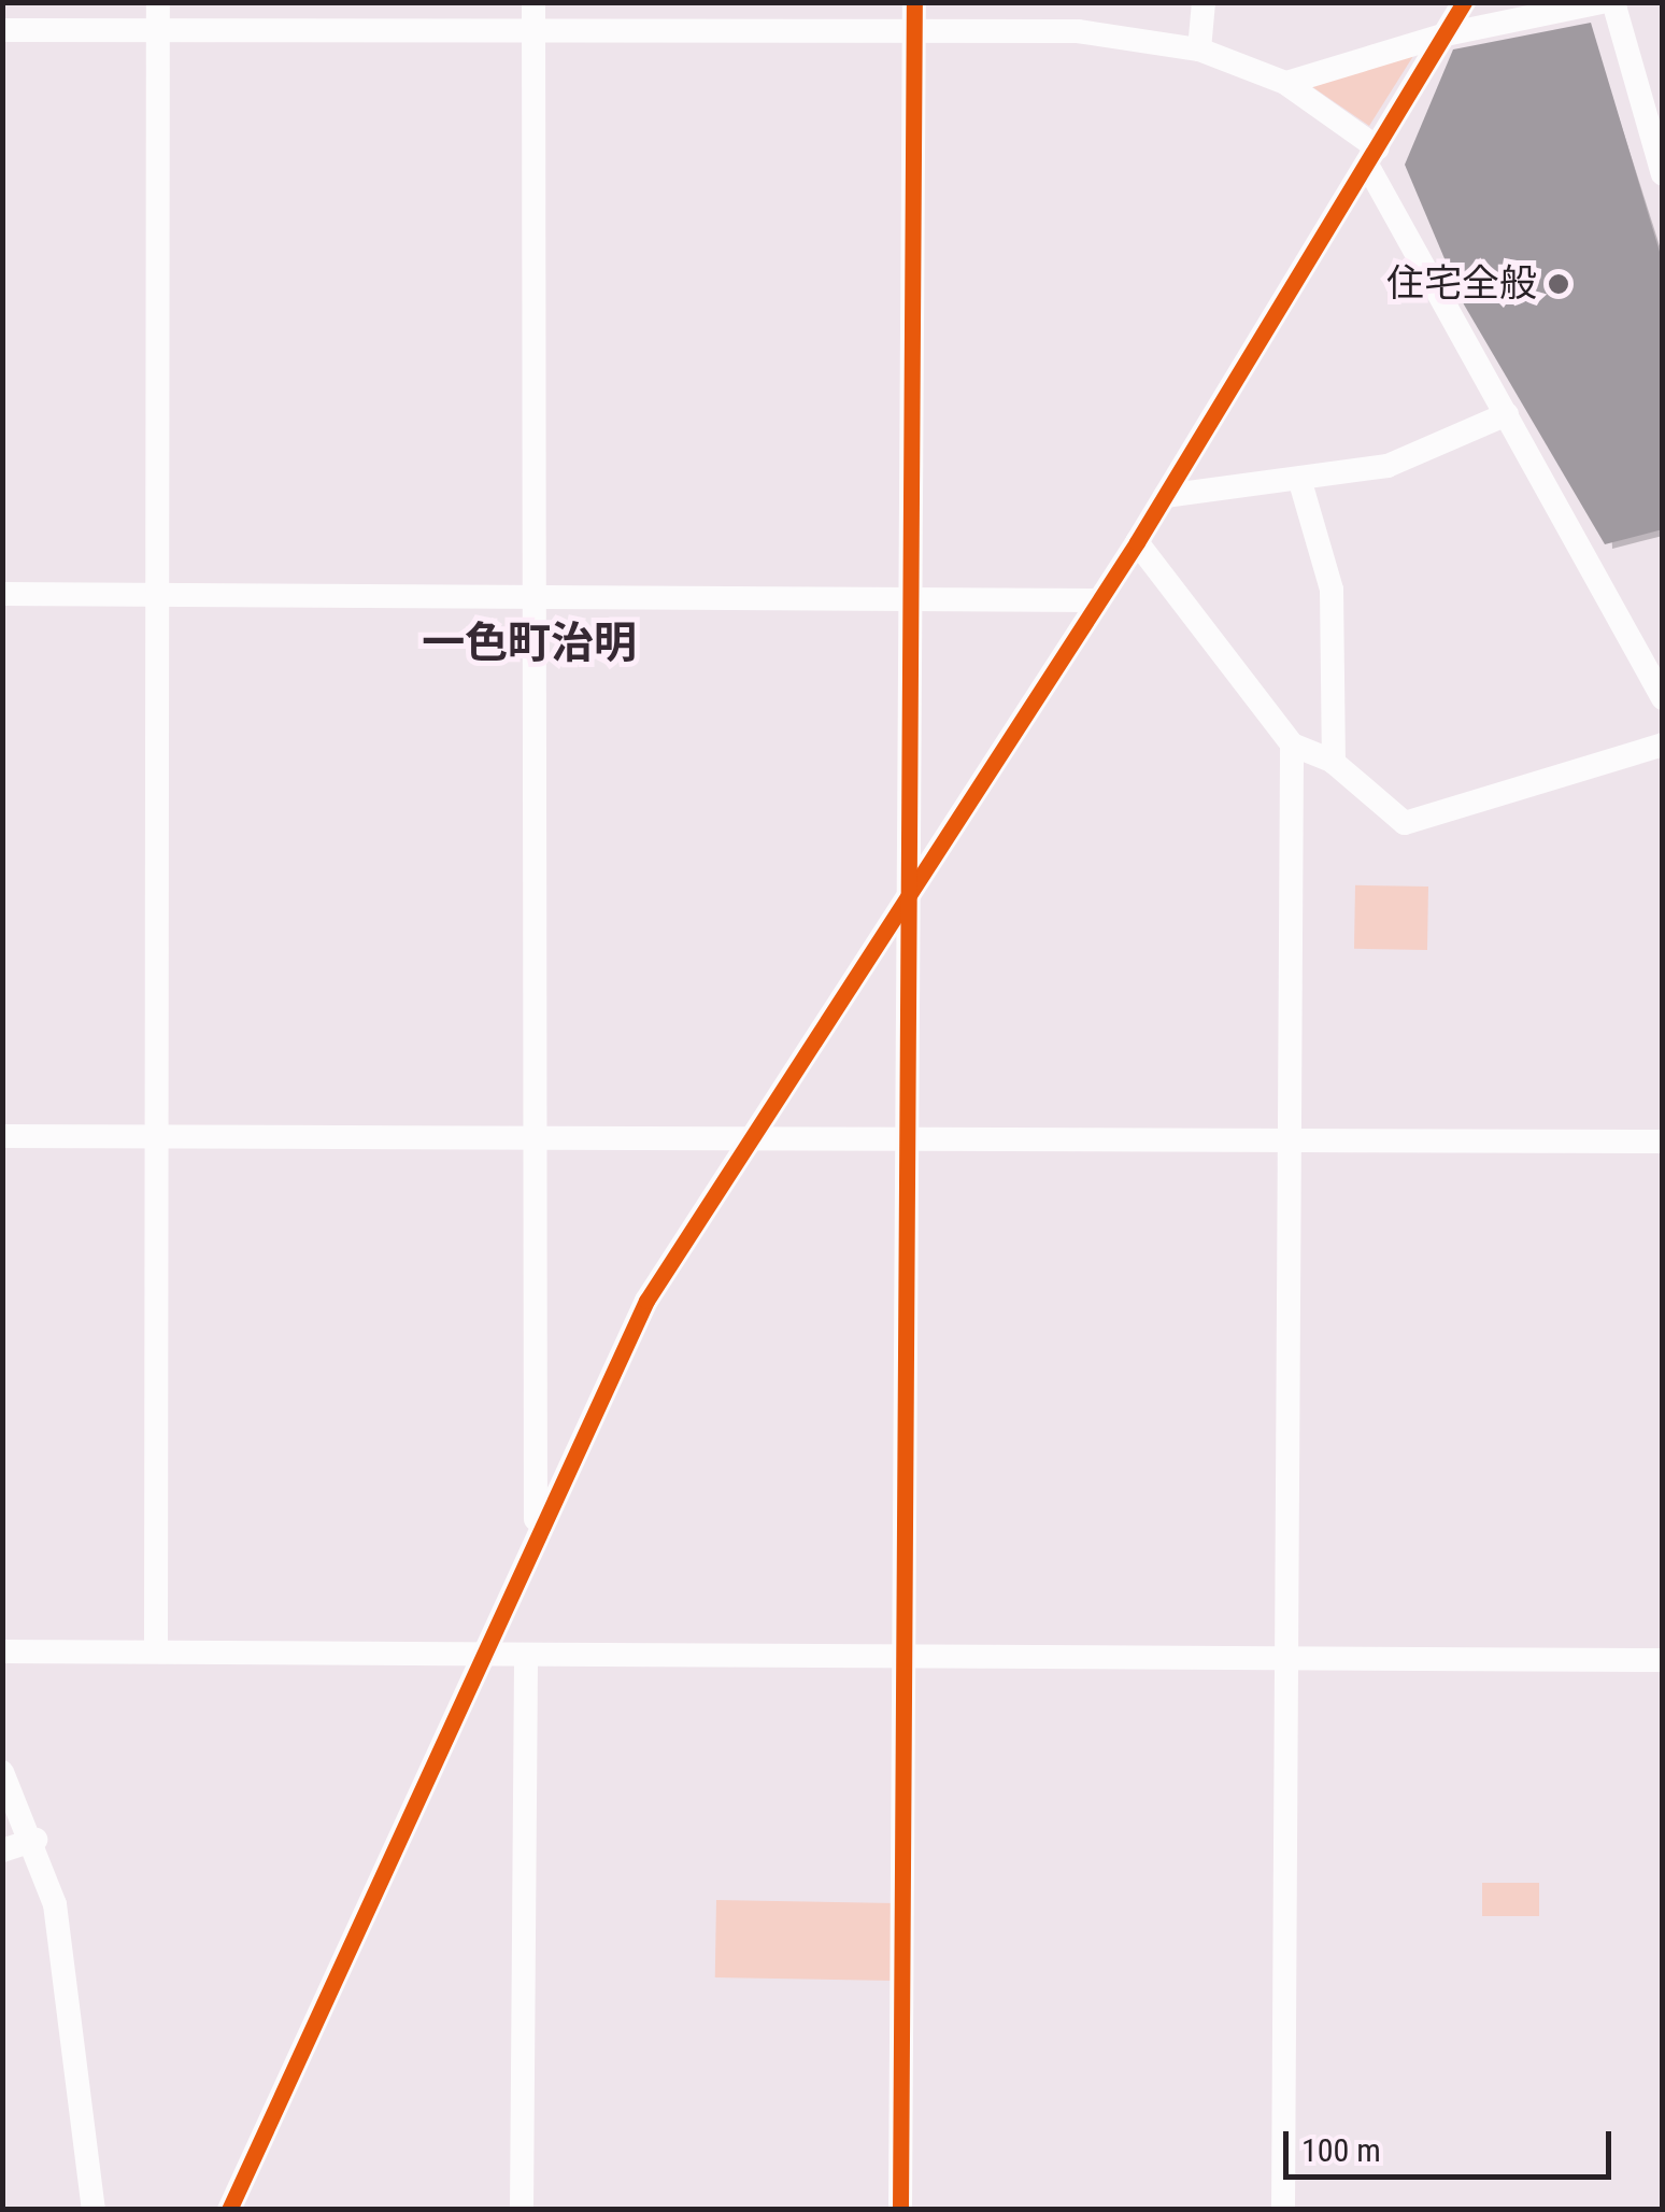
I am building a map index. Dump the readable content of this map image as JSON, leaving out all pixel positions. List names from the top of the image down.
{
  "districts": ["一色町治明"],
  "places": ["住宅全般"],
  "scale_bar": "100 m"
}
